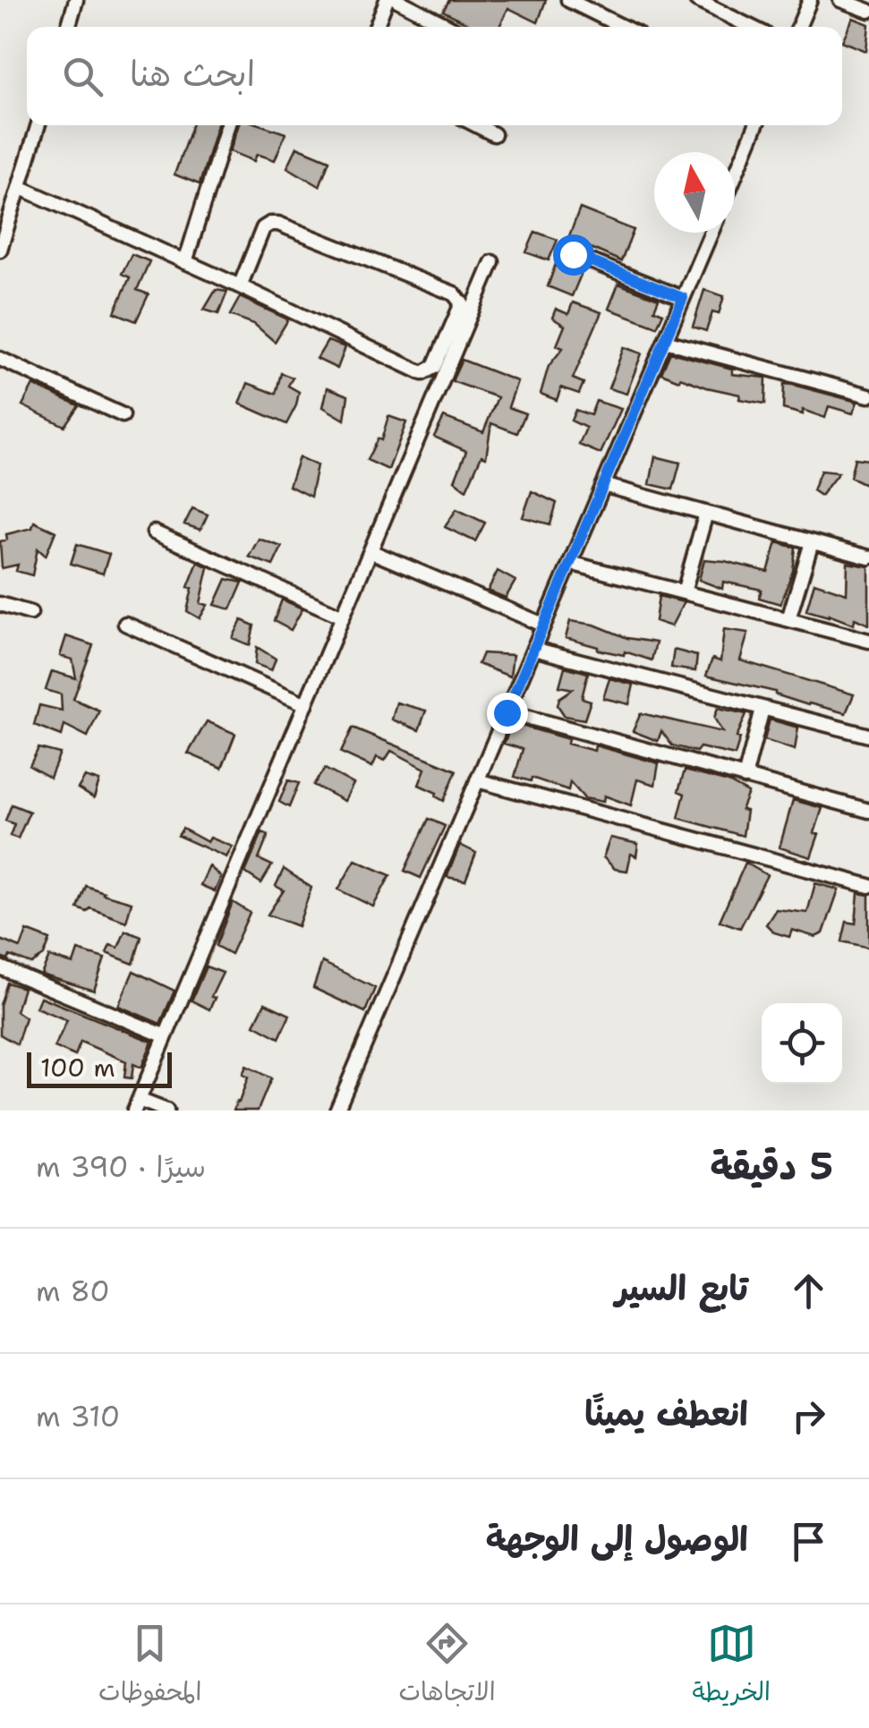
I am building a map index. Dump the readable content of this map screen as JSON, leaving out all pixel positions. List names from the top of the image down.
{
  "scale_bar": "100 m",
  "north": "top",
  "page": {
    "search": "ابحث هنا",
    "scale": "100 m",
    "heading": ["5 دقيقة", "سيرًا · 390 m"],
    "list": [
      ["تابع السير", "80 m"],
      ["انعطف يمينًا", "310 m"],
      "الوصول إلى الوجهة"
    ],
    "nav": ["الخريطة", "الاتجاهات", "المحفوظات"]
  }
}
